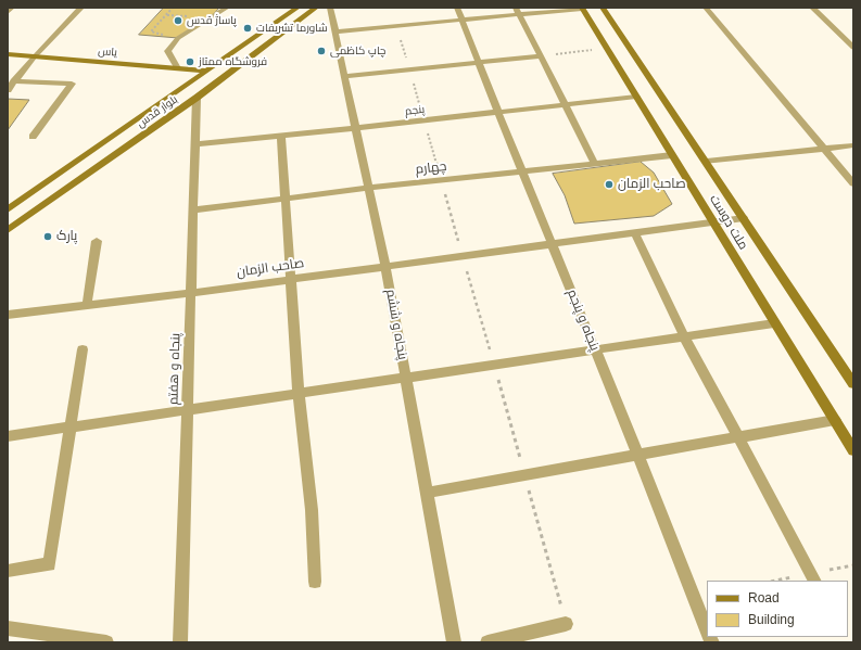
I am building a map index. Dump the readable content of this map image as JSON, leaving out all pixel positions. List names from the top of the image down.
{
  "streets": {
    "street": [
      "یاس",
      "پنجم",
      "بلوار قدس",
      "چهارم",
      "ملت دوست",
      "صاحب الزمان",
      "پنجاه و پنجم",
      "پنجاه و ششم",
      "پنجاه و هفتم"
    ]
  },
  "crossings": [
    ["یاس", "بلوار قدس"],
    ["پنجم", "ملت دوست"],
    ["پنجم", "پنجاه و پنجم"],
    ["پنجم", "پنجاه و ششم"],
    ["پنجم", "پنجاه و هفتم"],
    ["بلوار قدس", "پنجاه و هفتم"],
    ["چهارم", "ملت دوست"],
    ["چهارم", "پنجاه و پنجم"],
    ["چهارم", "پنجاه و ششم"],
    ["چهارم", "پنجاه و هفتم"],
    ["ملت دوست", "صاحب الزمان"],
    ["صاحب الزمان", "پنجاه و پنجم"],
    ["صاحب الزمان", "پنجاه و ششم"],
    ["صاحب الزمان", "پنجاه و هفتم"]
  ],
  "places": [
    "پاساژ قدس",
    "شاورما تشریفات",
    "چاپ كاظمى",
    "فروشگاه ممتاز",
    "صاحب الزمان",
    "پارک"
  ],
  "legend": ["Road", "Building"]
}
